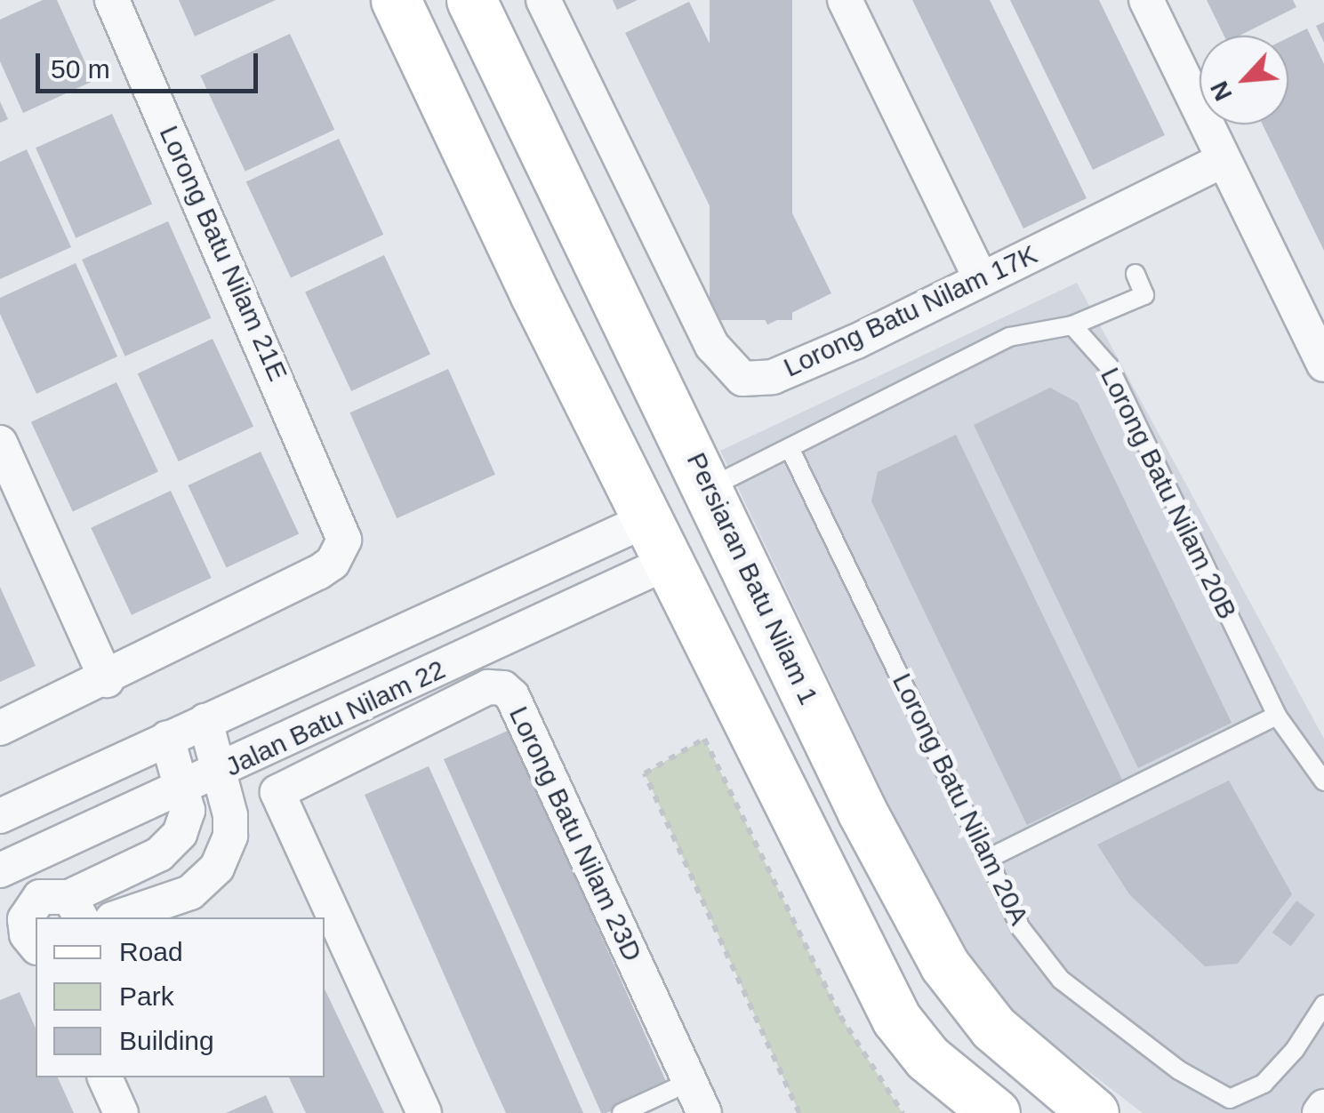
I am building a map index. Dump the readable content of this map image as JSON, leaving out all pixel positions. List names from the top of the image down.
{
  "streets": {
    "main road": ["Persiaran Batu Nilam 1"],
    "street": [
      "Lorong Batu Nilam 21E",
      "Lorong Batu Nilam 17K",
      "Jalan Batu Nilam 22",
      "Lorong Batu Nilam 23D"
    ],
    "lane": ["Lorong Batu Nilam 20B", "Lorong Batu Nilam 20A"]
  },
  "legend": ["Road", "Park", "Building"],
  "scale_bar": "50 m",
  "north": "bottom left"
}
